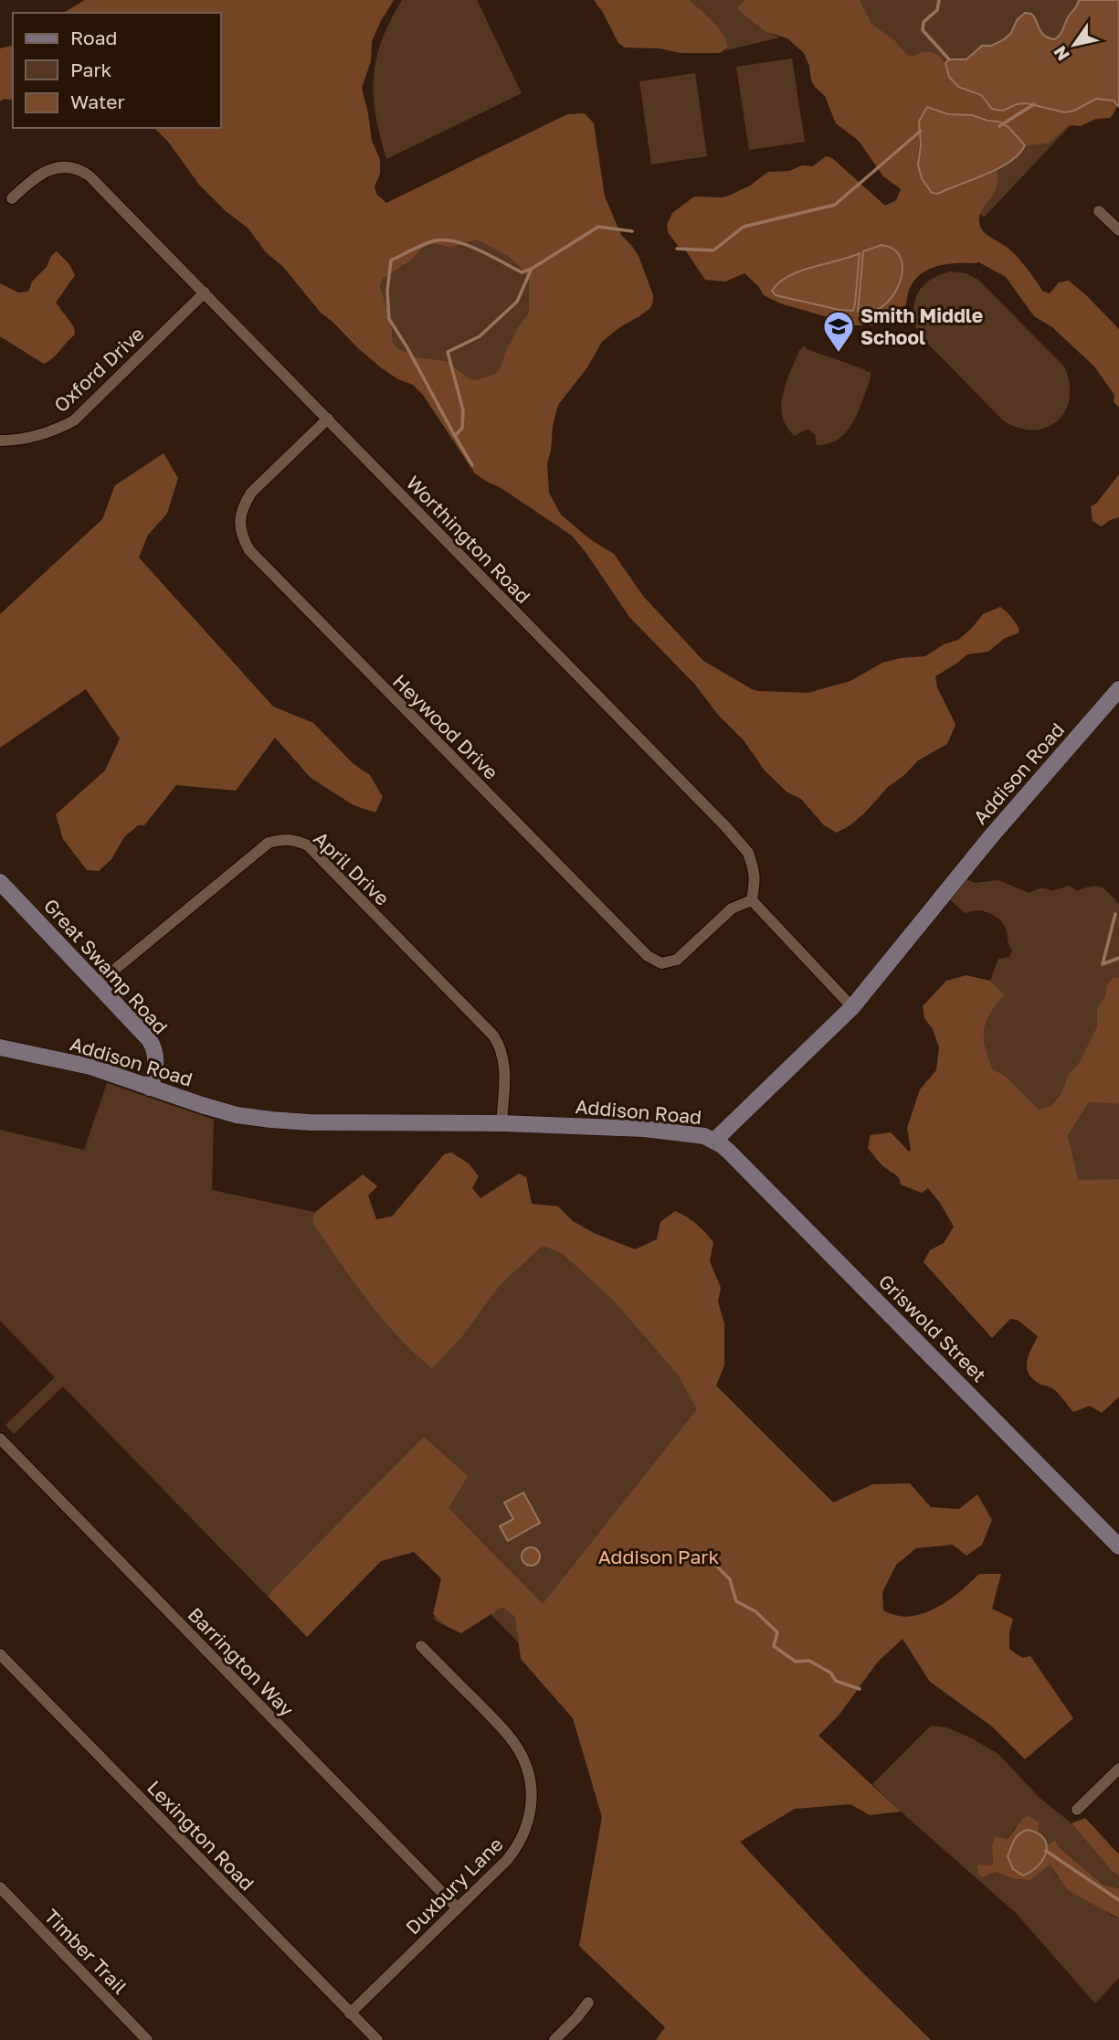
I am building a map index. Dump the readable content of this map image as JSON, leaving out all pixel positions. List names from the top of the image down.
{
  "streets": {
    "main road": ["Addison Road", "Great Swamp Road", "Griswold Street"],
    "street": [
      "Oxford Drive",
      "Worthington Road",
      "Heywood Drive",
      "April Drive",
      "Barrington Way",
      "Lexington Road",
      "Duxbury Lane",
      "Timber Trail"
    ]
  },
  "crossings": [
    ["Oxford Drive", "Worthington Road"],
    ["Worthington Road", "Heywood Drive"],
    ["Addison Road", "April Drive"],
    ["Addison Road", "Great Swamp Road"],
    ["Addison Road", "Griswold Street"],
    ["April Drive", "Great Swamp Road"],
    ["Barrington Way", "Duxbury Lane"],
    ["Lexington Road", "Duxbury Lane"]
  ],
  "parks": ["Addison Park"],
  "places": {
    "school or university": ["Smith Middle School"]
  },
  "legend": ["Road", "Park", "Water"],
  "north": "bottom left"
}
